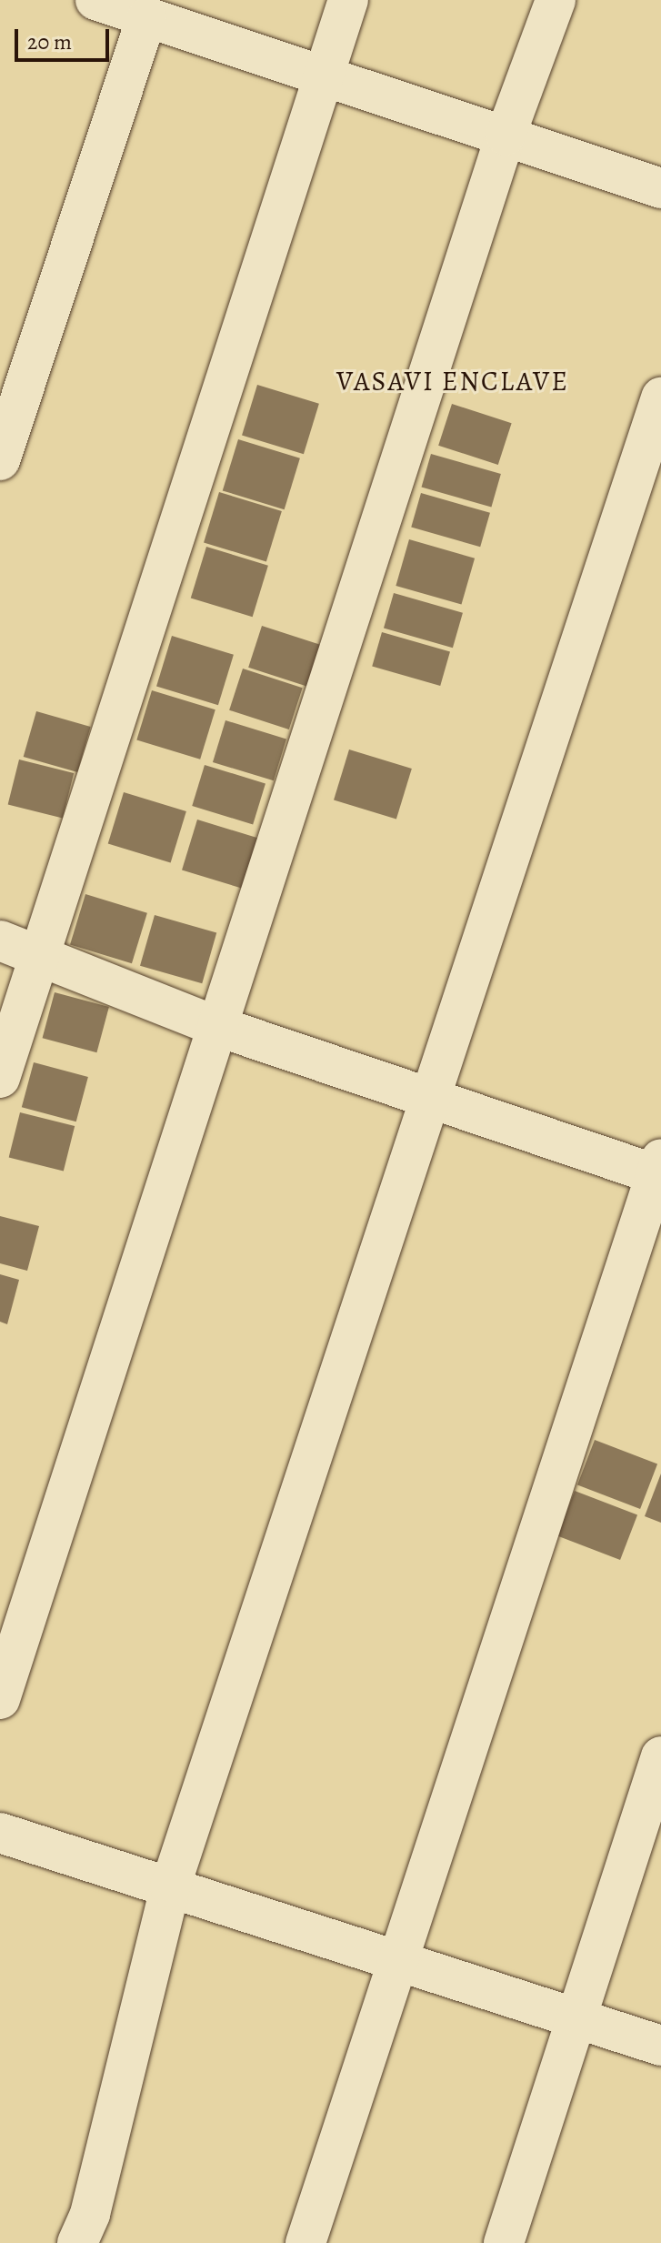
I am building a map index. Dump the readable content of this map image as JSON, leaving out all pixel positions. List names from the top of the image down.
{
  "districts": ["VASAVI ENCLAVE"],
  "scale_bar": "20 m"
}
